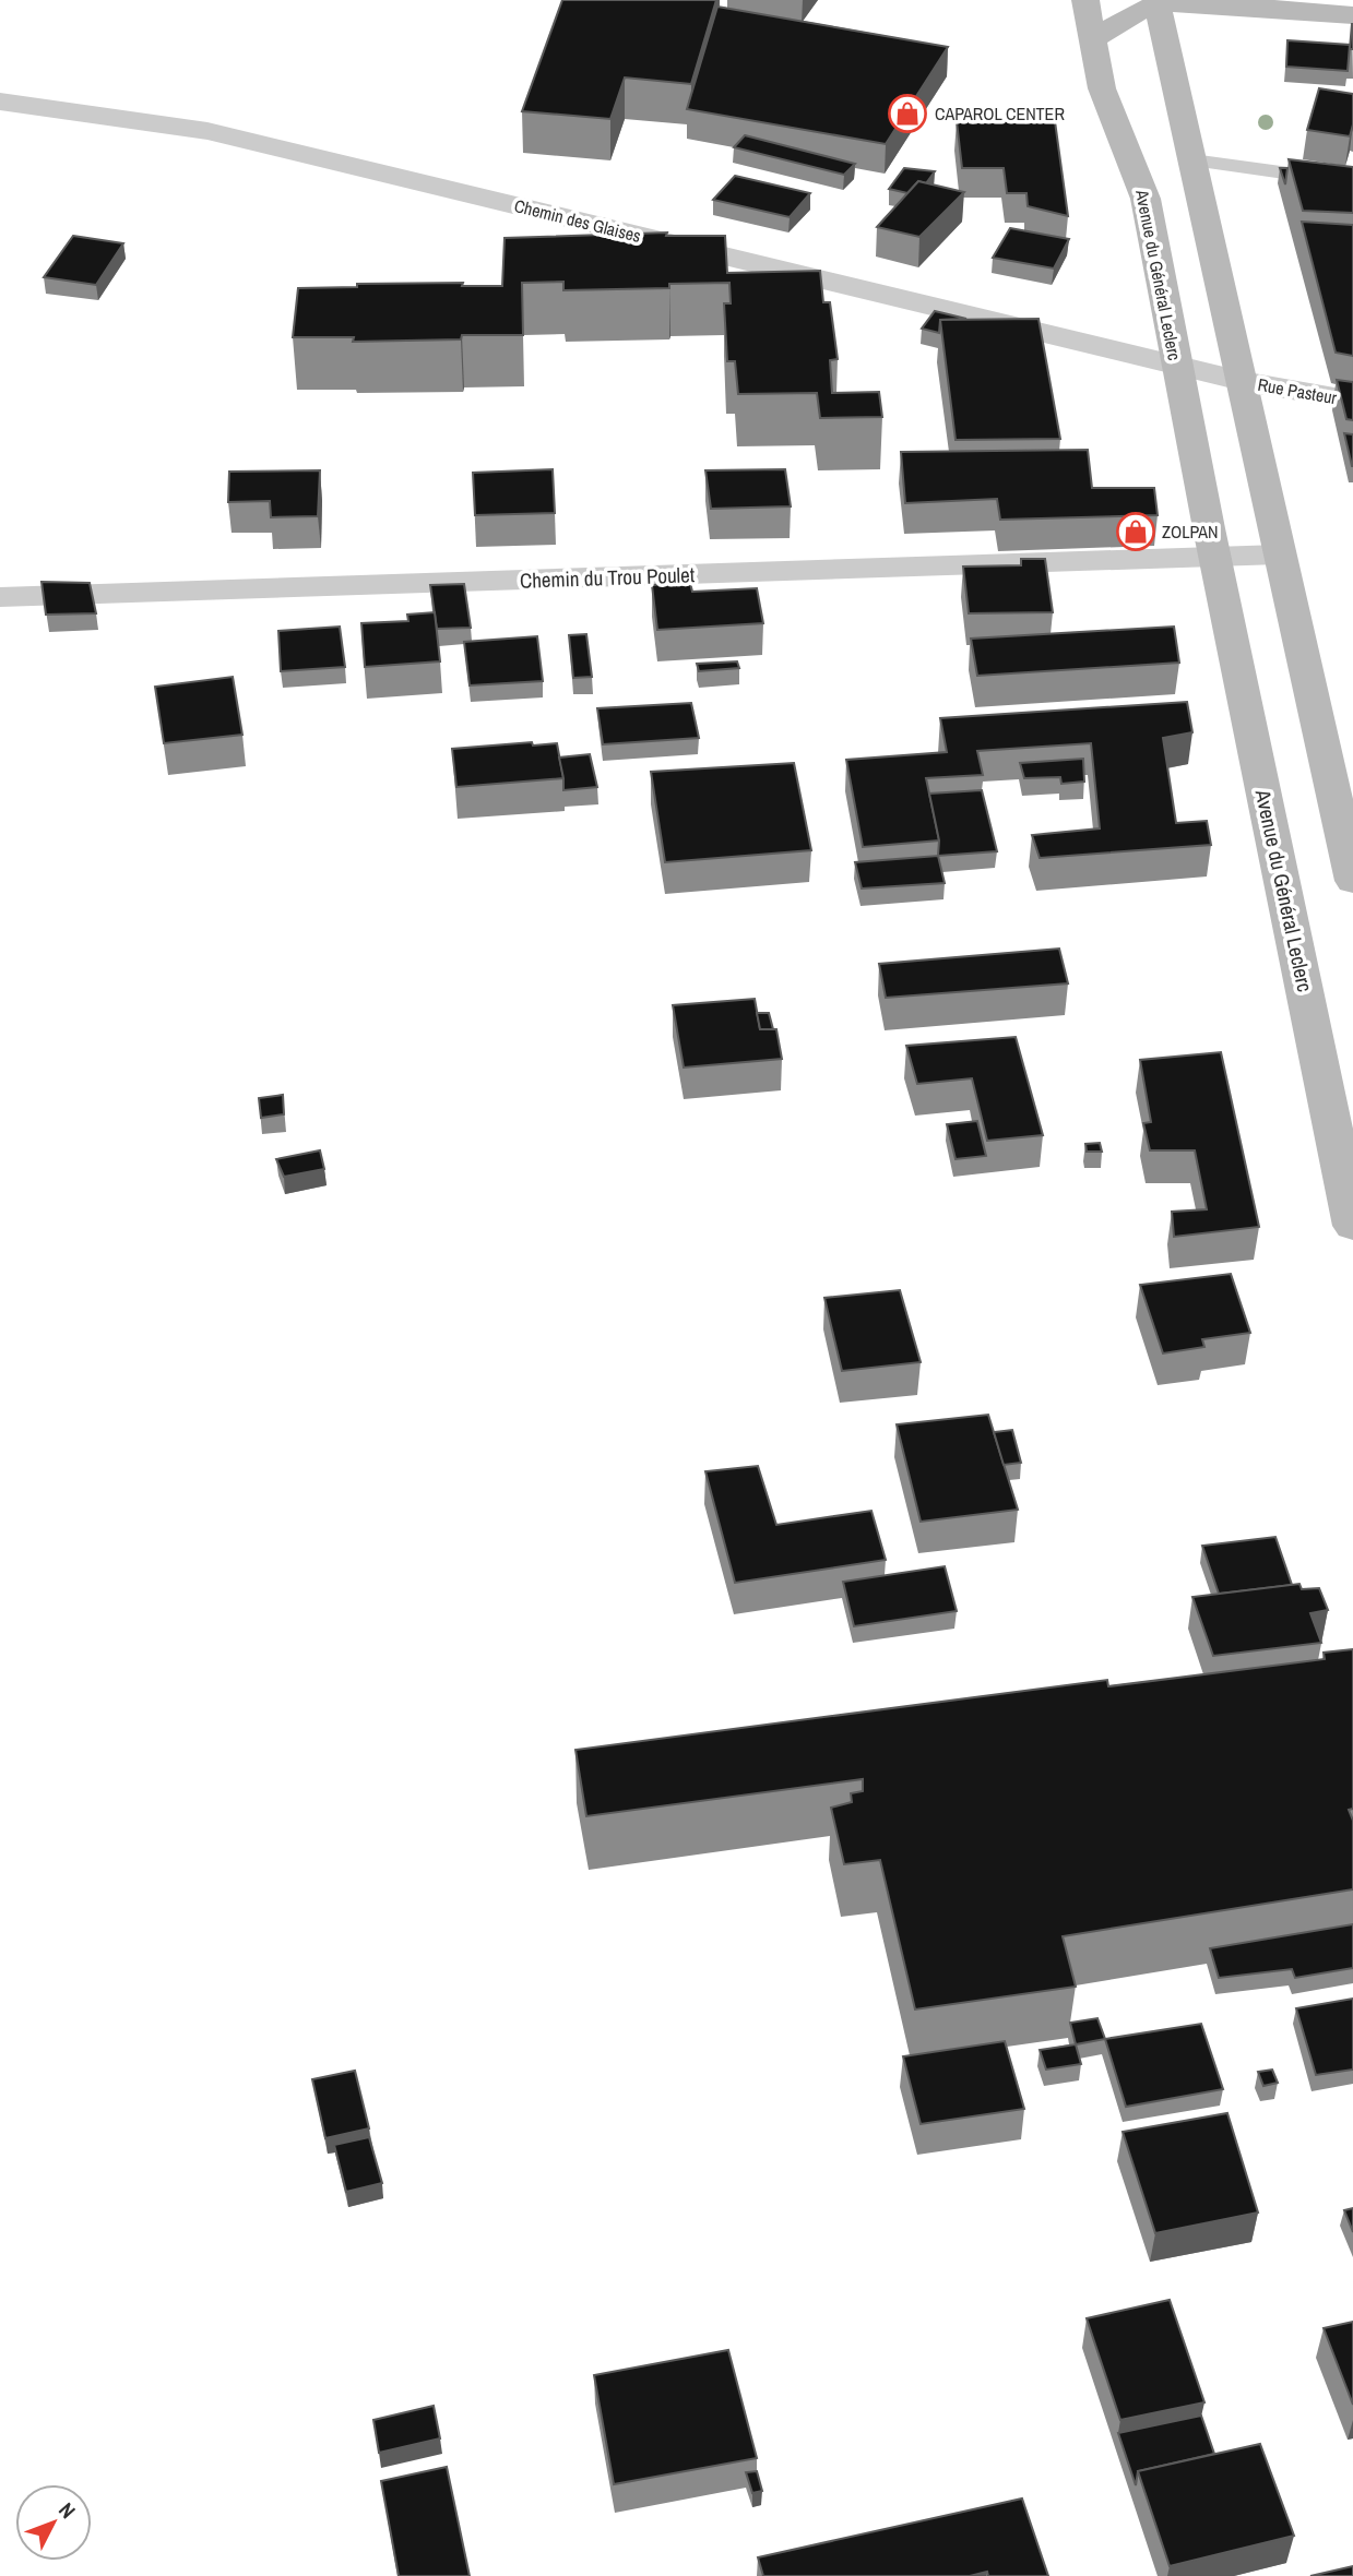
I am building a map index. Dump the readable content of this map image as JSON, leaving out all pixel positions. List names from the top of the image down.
{
  "streets": {
    "main road": ["Avenue du Général Leclerc"],
    "street": ["Chemin des Glaises", "Rue Pasteur", "Chemin du Trou Poulet"]
  },
  "crossings": [
    ["Chemin des Glaises", "Avenue du Général Leclerc"],
    ["Chemin des Glaises", "Rue Pasteur"],
    ["Avenue du Général Leclerc", "Chemin du Trou Poulet"]
  ],
  "places": {
    "shop": ["CAPAROL CENTER", "ZOLPAN"]
  },
  "north": "top right"
}
